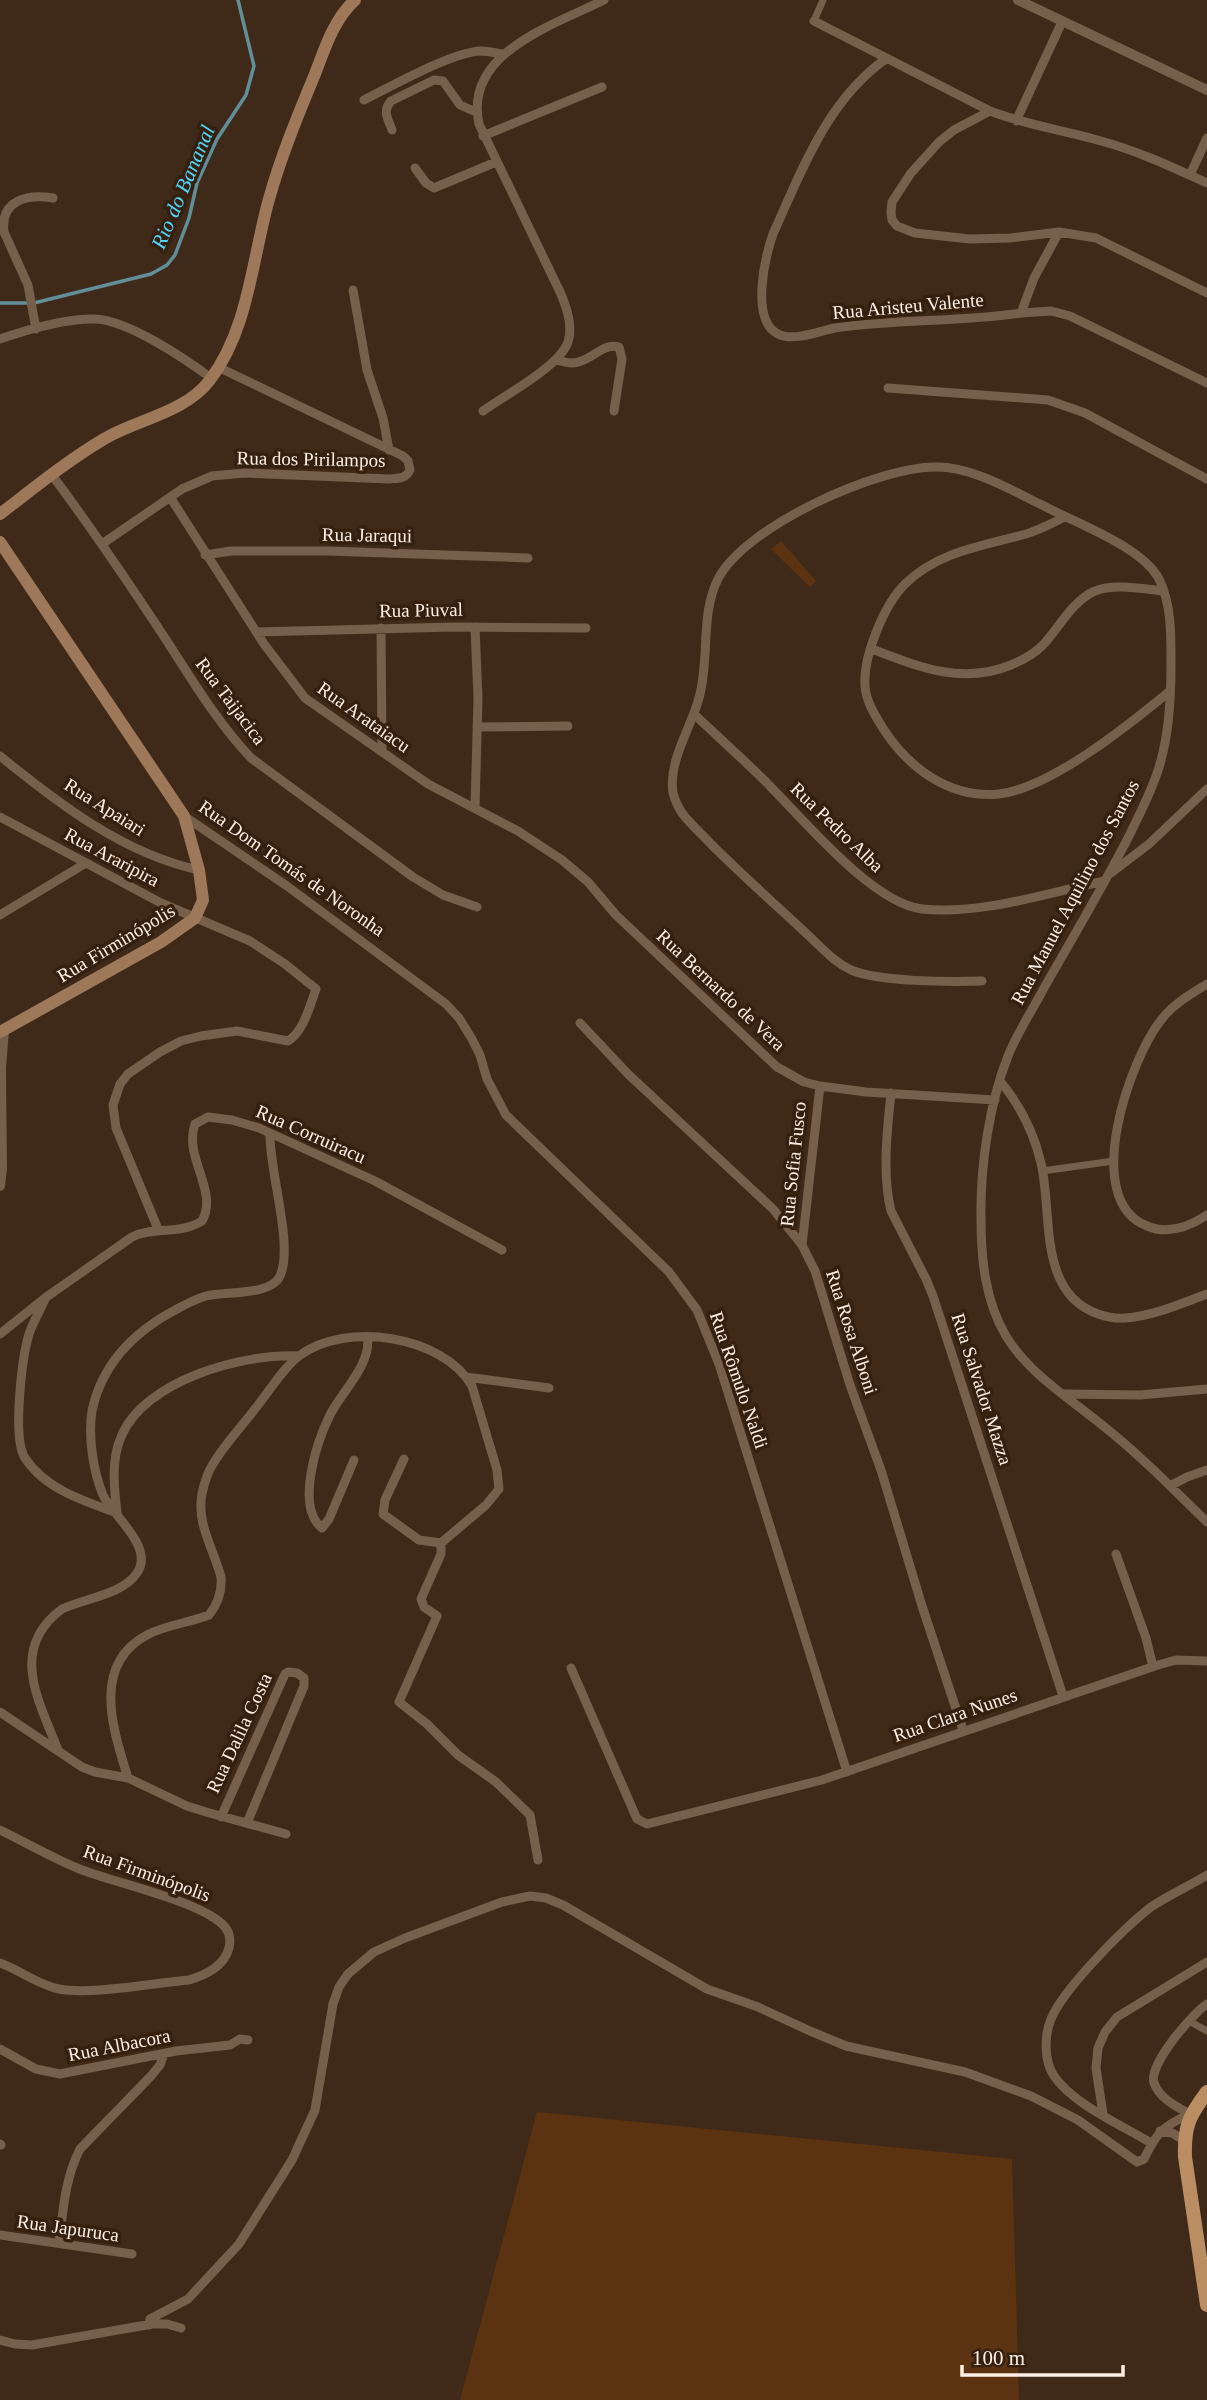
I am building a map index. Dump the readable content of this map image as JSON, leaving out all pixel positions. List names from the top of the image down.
{
  "streets": {
    "main road": ["Rua Dom Tomás de Noronha", "Rua Firminópolis"],
    "street": [
      "Rua Aristeu Valente",
      "Rua dos Pirilampos",
      "Rua Jaraqui",
      "Rua Piuval",
      "Rua Taijacica",
      "Rua Arataiacu",
      "Rua Apaiari",
      "Rua Pedro Alba",
      "Rua Araripira",
      "Rua Manuel Aquilino dos Santos",
      "Rua Bernardo de Vera",
      "Rua Corruiracu",
      "Rua Sofia Fusco",
      "Rua Rosa Alboni",
      "Rua Rômulo Naldi",
      "Rua Salvador Mazza",
      "Rua Clara Nunes",
      "Rua Dalila Costa",
      "Rua Albacora",
      "Rua Japuruca"
    ]
  },
  "crossings": [
    ["Rua dos Pirilampos", "Rua Taijacica"],
    ["Rua dos Pirilampos", "Rua Arataiacu"],
    ["Rua Jaraqui", "Rua Arataiacu"],
    ["Rua Piuval", "Rua Arataiacu"],
    ["Rua Arataiacu", "Rua Bernardo de Vera"],
    ["Rua Apaiari", "Rua Firminópolis"],
    ["Rua Pedro Alba", "Rua Manuel Aquilino dos Santos"],
    ["Rua Araripira", "Rua Firminópolis"],
    ["Rua Araripira", "Rua Corruiracu"],
    ["Rua Dom Tomás de Noronha", "Rua Firminópolis"],
    ["Rua Dom Tomás de Noronha", "Rua Rômulo Naldi"],
    ["Rua Manuel Aquilino dos Santos", "Rua Bernardo de Vera"],
    ["Rua Bernardo de Vera", "Rua Sofia Fusco"],
    ["Rua Bernardo de Vera", "Rua Salvador Mazza"],
    ["Rua Sofia Fusco", "Rua Rosa Alboni"],
    ["Rua Rosa Alboni", "Rua Clara Nunes"],
    ["Rua Rômulo Naldi", "Rua Clara Nunes"],
    ["Rua Salvador Mazza", "Rua Clara Nunes"]
  ],
  "water": ["Rio do Bananal"],
  "scale_bar": "100 m"
}
